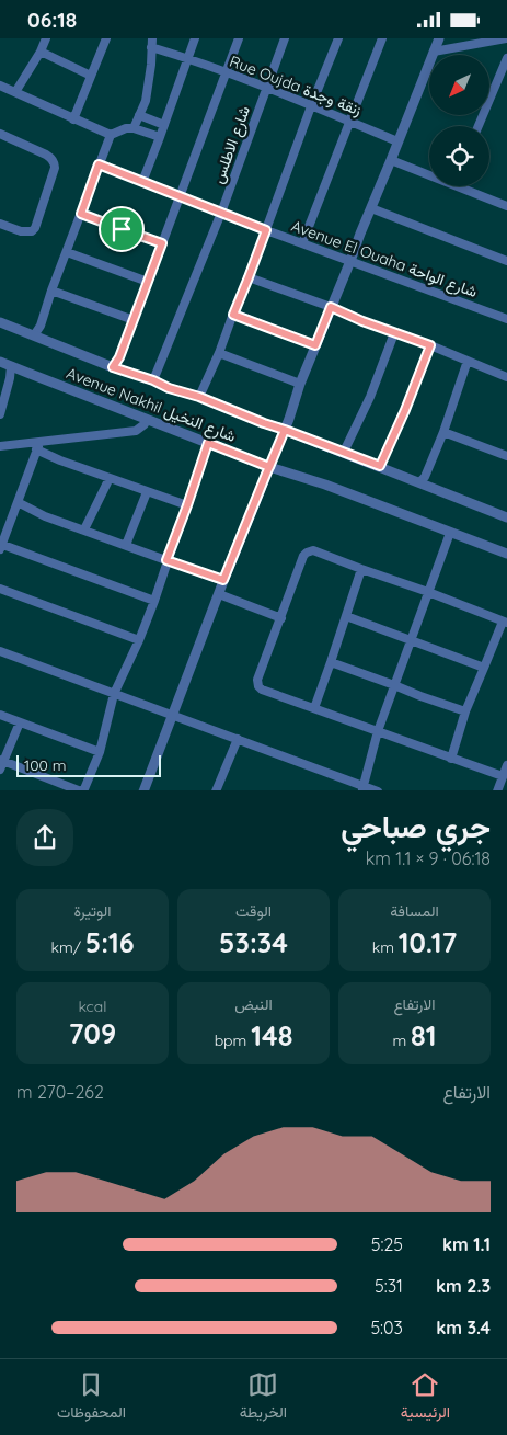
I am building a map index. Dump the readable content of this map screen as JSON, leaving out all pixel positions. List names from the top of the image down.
{
  "streets": {
    "street": [
      "Rue Oujda زنقة وجدة",
      "شارع الاطلس",
      "Avenue El Ouaha شارع الواحة",
      "Avenue Nakhil شارع النخيل"
    ]
  },
  "crossings": [
    ["Rue Oujda زنقة وجدة", "شارع الاطلس"],
    ["شارع الاطلس", "Avenue El Ouaha شارع الواحة"],
    ["شارع الاطلس", "Avenue Nakhil شارع النخيل"]
  ],
  "scale_bar": "100 m",
  "north": "bottom left",
  "page": {
    "status": "06:18",
    "scale": "100 m",
    "heading": ["جري صباحي", "06:18 · 9 × 1.1 km"],
    "stats": [
      ["المسافة", "10.17 km"],
      ["الوقت", "53:34"],
      ["الوتيرة", "5:16 /km"],
      ["الارتفاع", "81 m"],
      ["النبض", "148 bpm"],
      ["kcal", "709"]
    ],
    "chart": ["الارتفاع", "262–270 m"],
    "list": [
      {
        "name": "1.1 km",
        "note": "5:25"
      },
      {
        "name": "2.3 km",
        "note": "5:31"
      },
      {
        "name": "3.4 km",
        "note": "5:03"
      }
    ],
    "tabs": ["الرئيسية", "الخريطة", "المحفوظات"]
  }
}
